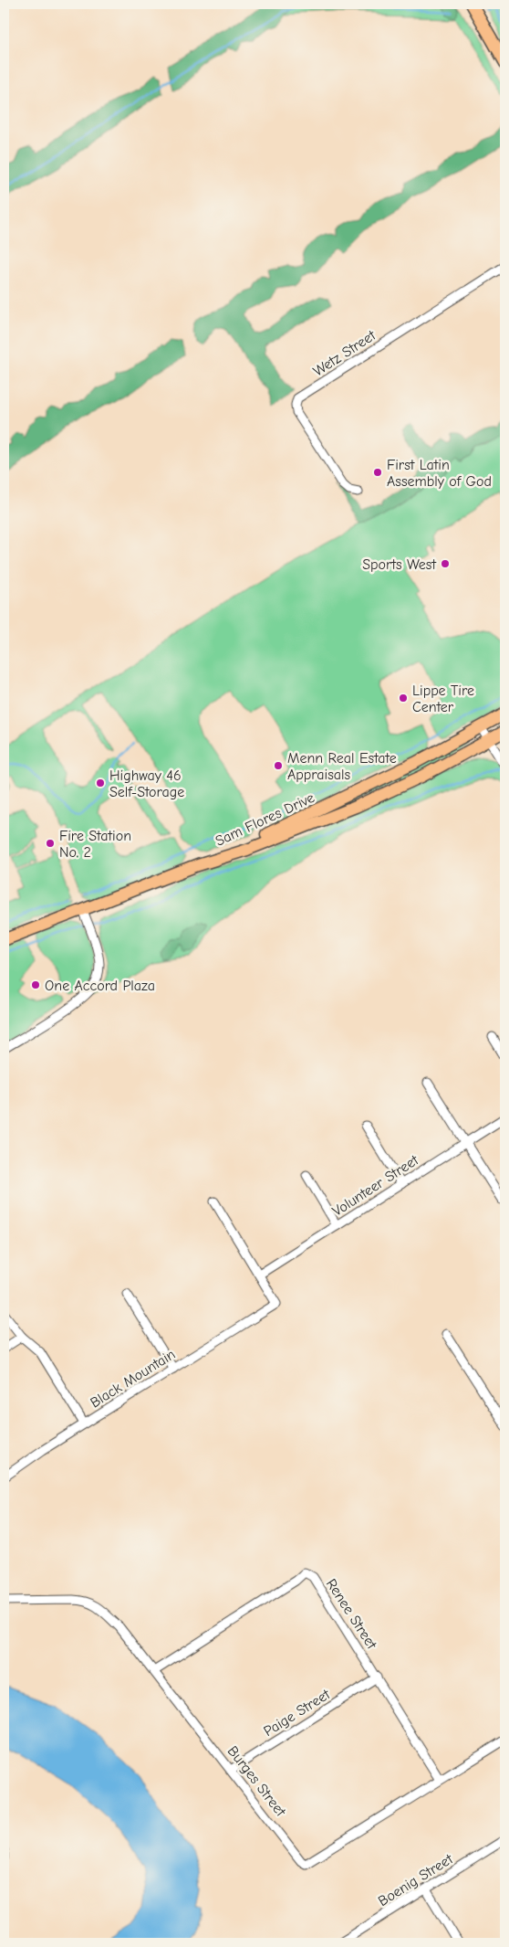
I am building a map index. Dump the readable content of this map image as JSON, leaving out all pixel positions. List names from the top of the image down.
{
  "streets": {
    "main road": ["Sam Flores Drive"],
    "street": [
      "Wetz Street",
      "Volunteer Street",
      "Black Mountain",
      "Renee Street",
      "Paige Street",
      "Burges Street",
      "Boenig Street"
    ]
  },
  "crossings": [
    ["Volunteer Street", "Black Mountain"],
    ["Renee Street", "Paige Street"],
    ["Renee Street", "Burges Street"],
    ["Paige Street", "Burges Street"]
  ],
  "places": [
    "First Latin Assembly of God",
    "Sports West",
    "Lippe Tire Center",
    "Menn Real Estate Appraisals",
    "Highway 46 Self-Storage",
    "Fire Station No. 2",
    "One Accord Plaza"
  ]
}
